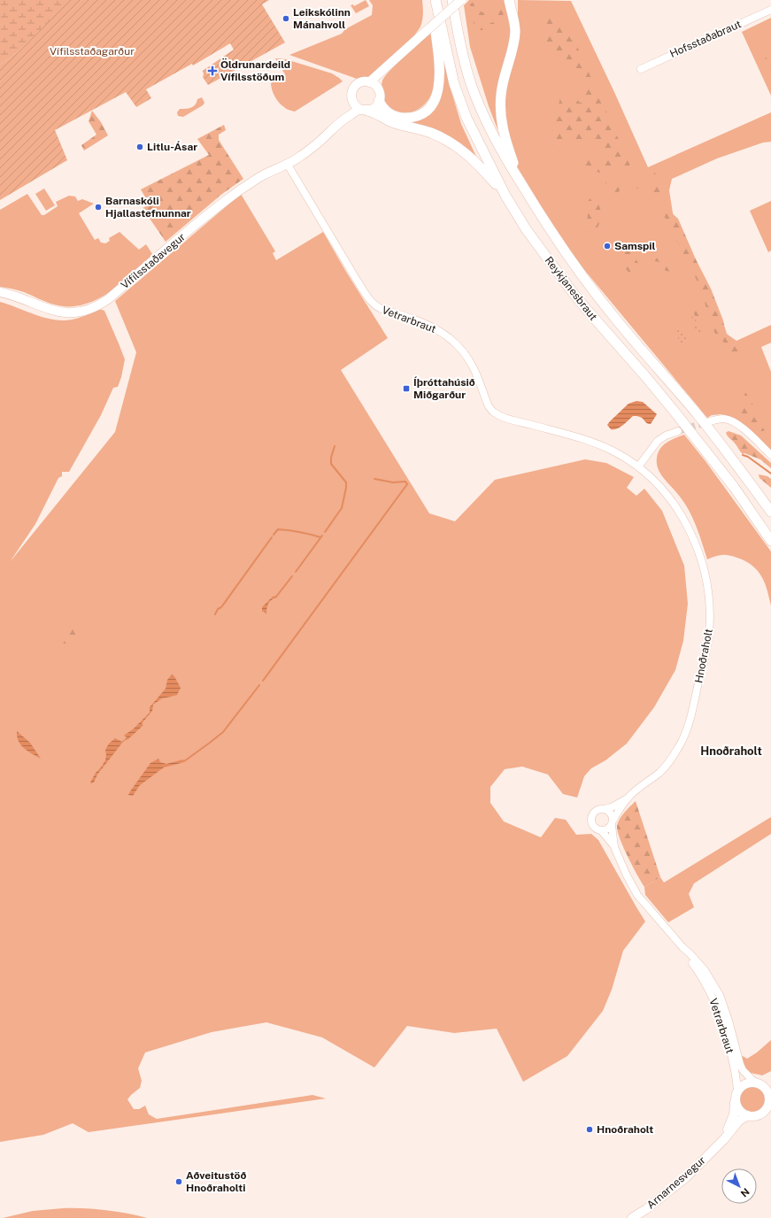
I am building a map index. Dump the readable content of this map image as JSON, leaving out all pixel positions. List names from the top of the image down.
{
  "streets": {
    "highway": ["Reykjanesbraut"],
    "main road": ["Vífilsstaðavegur", "Arnarnesvegur"],
    "street": ["Hofsstaðabraut", "Vetrarbraut", "Hnoðraholt"]
  },
  "crossings": [
    ["Vífilsstaðavegur", "Vetrarbraut"],
    ["Vetrarbraut", "Hnoðraholt"],
    ["Vetrarbraut", "Arnarnesvegur"]
  ],
  "districts": ["Hnoðraholt"],
  "parks": ["Vífilsstaðagarður"],
  "places": {
    "other": [
      "Leikskólinn Mánahvoll",
      "Litlu-Ásar",
      "Barnaskóli Hjallastefnunnar",
      "Samspil",
      "Hnoðraholt",
      "Aðveitustöð Hnoðraholti"
    ],
    "health": ["Öldrunardeild Vífilsstöðum"],
    "transit": ["Íþróttahúsið Miðgarður"]
  },
  "north": "bottom right"
}
